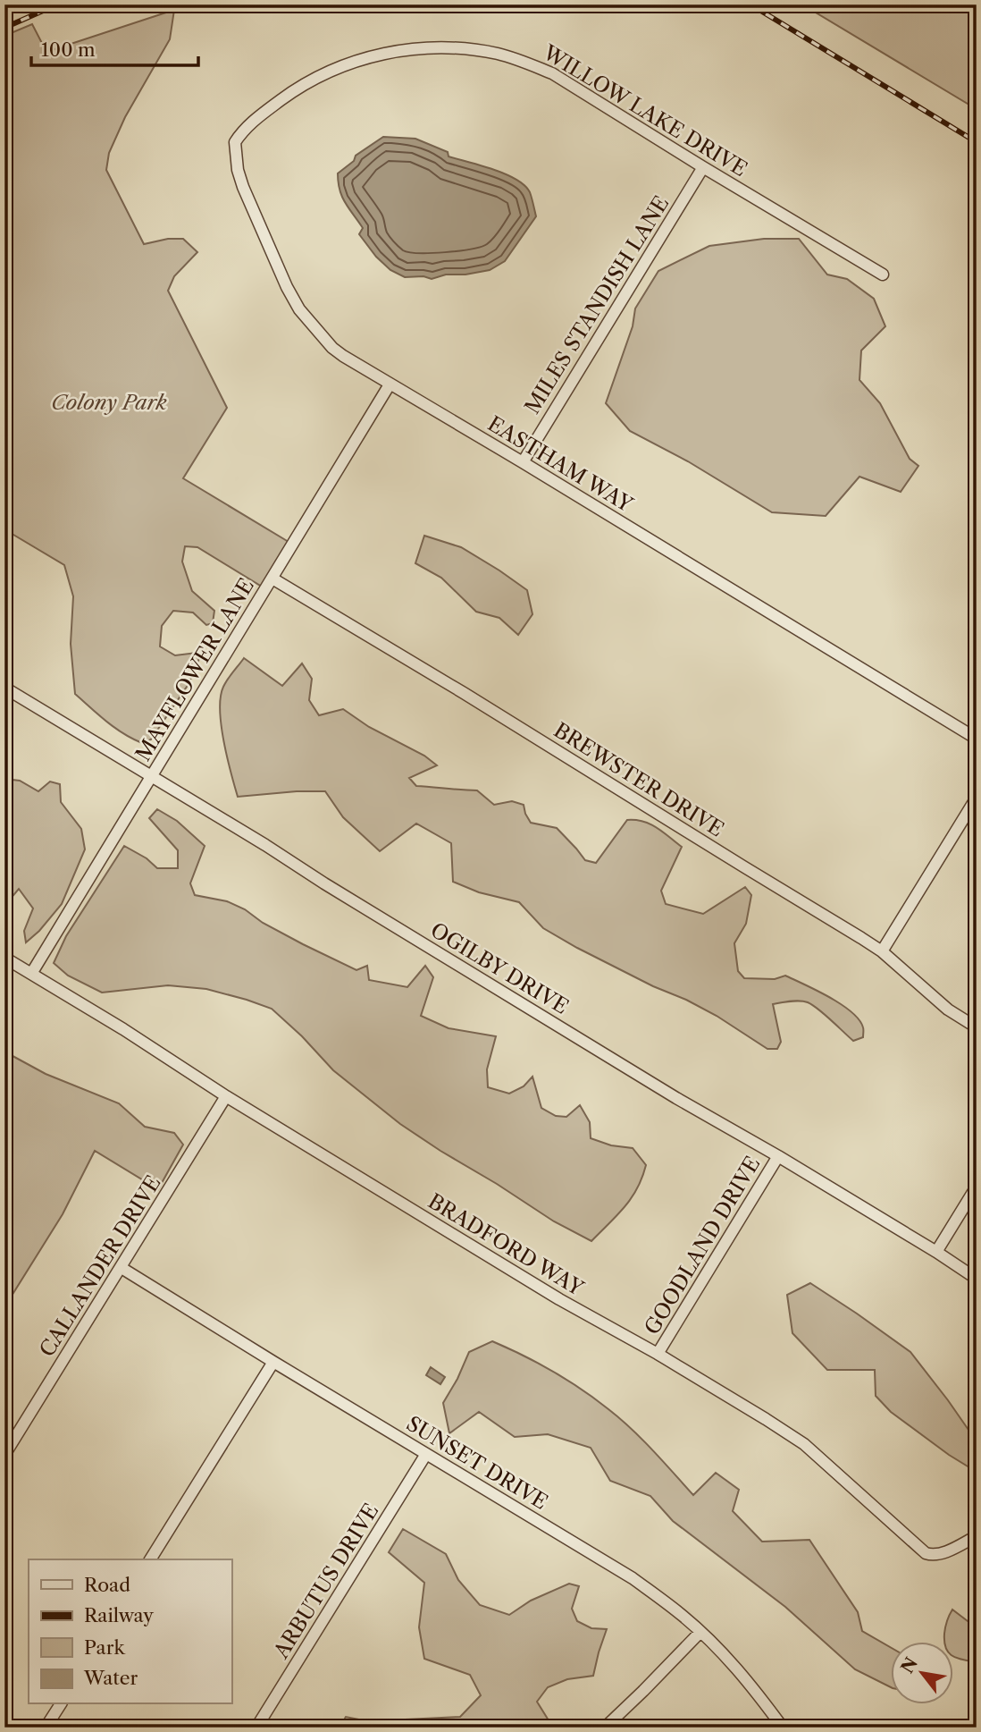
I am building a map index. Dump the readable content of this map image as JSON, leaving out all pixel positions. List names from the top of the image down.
{
  "streets": {
    "street": [
      "WILLOW LAKE DRIVE",
      "MILES STANDISH LANE",
      "EASTHAM WAY",
      "MAYFLOWER LANE",
      "BREWSTER DRIVE",
      "OGILBY DRIVE",
      "BRADFORD WAY",
      "GOODLAND DRIVE",
      "CALLANDER DRIVE",
      "SUNSET DRIVE",
      "ARBUTUS DRIVE"
    ]
  },
  "crossings": [
    ["WILLOW LAKE DRIVE", "MILES STANDISH LANE"],
    ["WILLOW LAKE DRIVE", "EASTHAM WAY"],
    ["MILES STANDISH LANE", "EASTHAM WAY"],
    ["EASTHAM WAY", "MAYFLOWER LANE"],
    ["MAYFLOWER LANE", "BREWSTER DRIVE"],
    ["MAYFLOWER LANE", "OGILBY DRIVE"],
    ["MAYFLOWER LANE", "BRADFORD WAY"],
    ["OGILBY DRIVE", "GOODLAND DRIVE"],
    ["BRADFORD WAY", "GOODLAND DRIVE"],
    ["BRADFORD WAY", "CALLANDER DRIVE"],
    ["CALLANDER DRIVE", "SUNSET DRIVE"],
    ["SUNSET DRIVE", "ARBUTUS DRIVE"]
  ],
  "parks": ["Colony Park"],
  "legend": [
    "Road",
    "Railway",
    "Park",
    "Water"
  ],
  "scale_bar": "100 m",
  "north": "top left"
}
